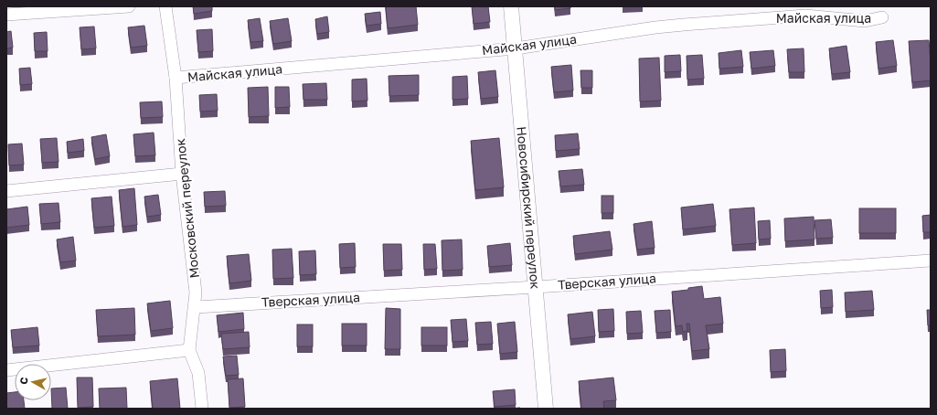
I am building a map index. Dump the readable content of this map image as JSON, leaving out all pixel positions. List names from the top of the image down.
{
  "streets": {
    "street": [
      "Майская улица",
      "Новосибирский переулок",
      "Московский переулок",
      "Тверская улица"
    ]
  },
  "crossings": [
    ["Майская улица", "Новосибирский переулок"],
    ["Майская улица", "Московский переулок"],
    ["Новосибирский переулок", "Тверская улица"],
    ["Московский переулок", "Тверская улица"]
  ],
  "north": "left"
}
